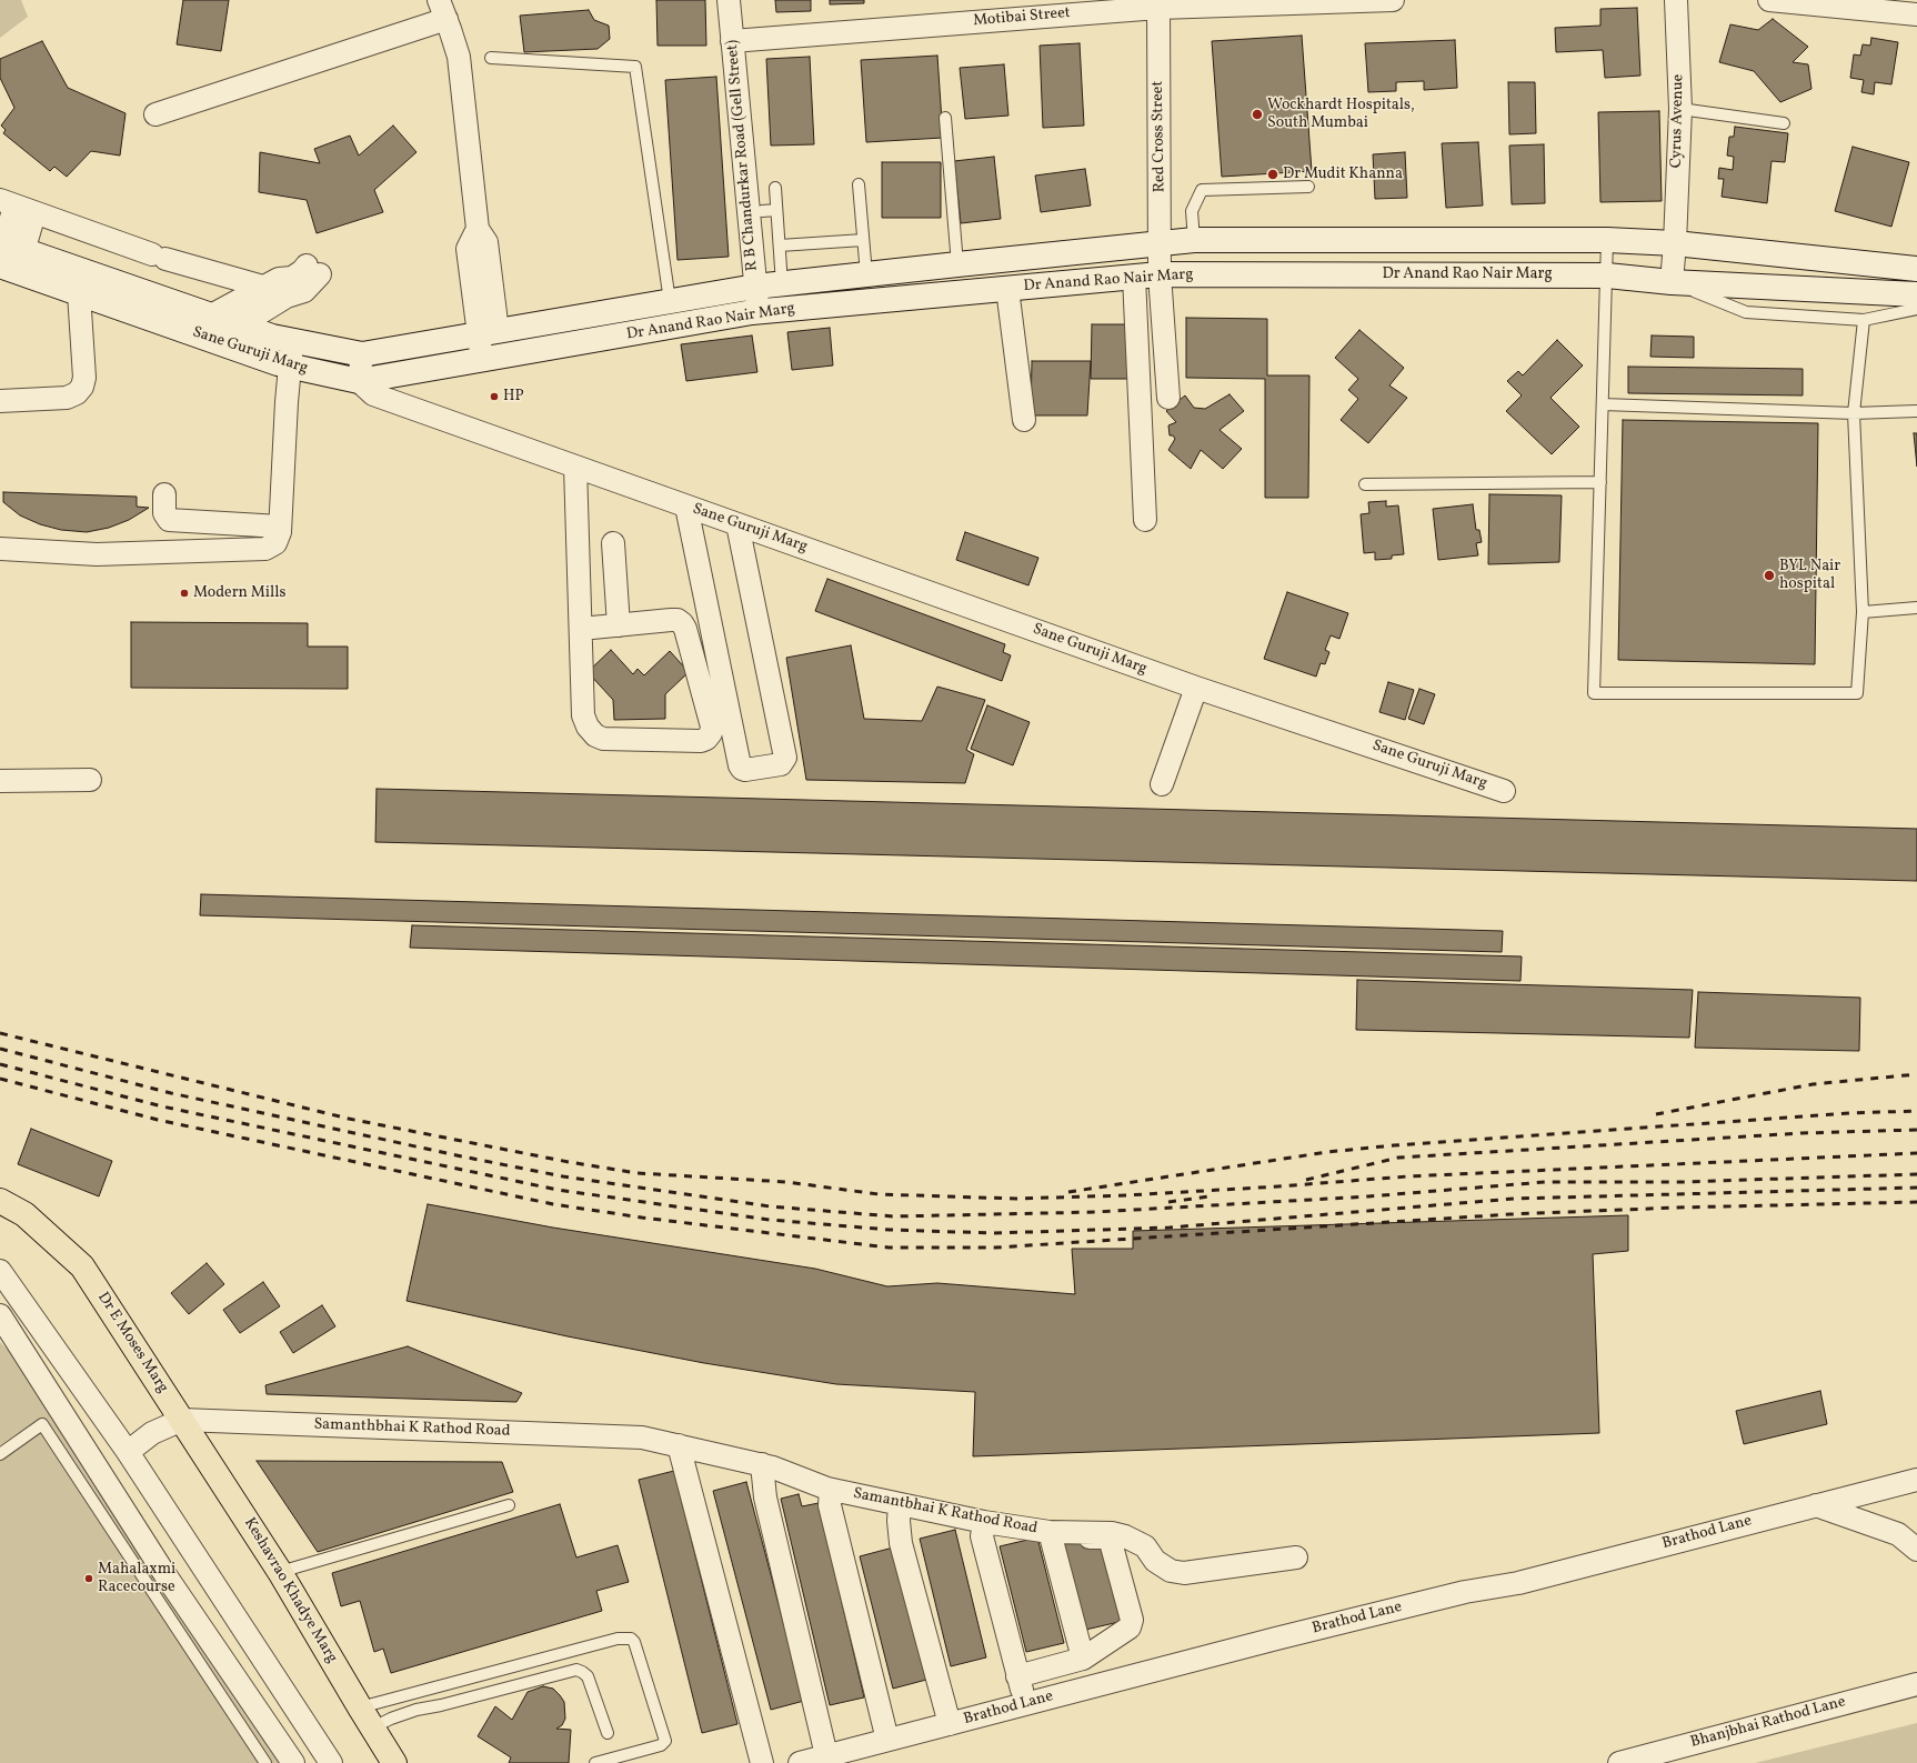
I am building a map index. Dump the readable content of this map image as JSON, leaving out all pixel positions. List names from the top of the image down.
{
  "streets": {
    "main road": [
      "Dr Anand Rao Nair Marg",
      "Sane Guruji Marg",
      "Dr E Moses Marg",
      "Keshavrao Khadye Marg"
    ],
    "street": [
      "Motibai Street",
      "Cyrus Avenue",
      "Red Cross Street",
      "R B Chandurkar Road (Gell Street)",
      "Samanthbhai K Rathod Road",
      "Samantbhai K Rathod Road",
      "Brathod Lane",
      "Bhanjbhai Rathod Lane"
    ]
  },
  "crossings": [
    ["Motibai Street", "Red Cross Street"],
    ["Motibai Street", "R B Chandurkar Road (Gell Street)"],
    ["Cyrus Avenue", "Dr Anand Rao Nair Marg"],
    ["Red Cross Street", "Dr Anand Rao Nair Marg"],
    ["R B Chandurkar Road (Gell Street)", "Dr Anand Rao Nair Marg"],
    ["Dr Anand Rao Nair Marg", "Sane Guruji Marg"],
    ["Dr E Moses Marg", "Samanthbhai K Rathod Road"],
    ["Dr E Moses Marg", "Keshavrao Khadye Marg"],
    ["Samanthbhai K Rathod Road", "Samantbhai K Rathod Road"],
    ["Samanthbhai K Rathod Road", "Keshavrao Khadye Marg"]
  ],
  "places": [
    "Wockhardt Hospitals, South Mumbai",
    "Dr Mudit Khanna",
    "HP",
    "BYL Nair hospital",
    "Modern Mills",
    "Mahalaxmi Racecourse"
  ]
}
